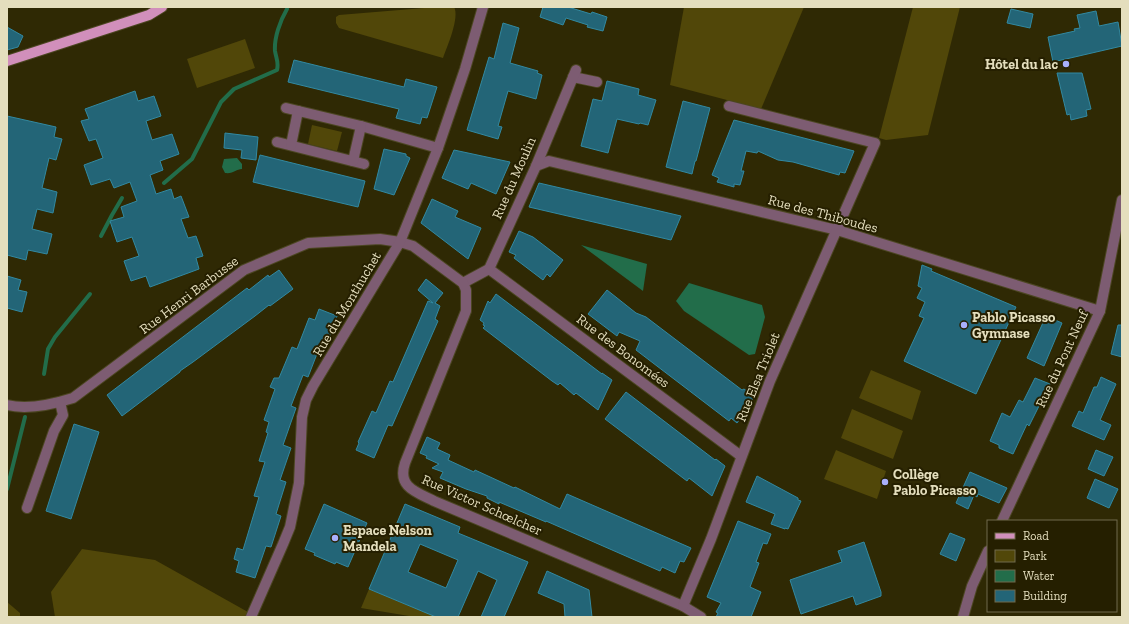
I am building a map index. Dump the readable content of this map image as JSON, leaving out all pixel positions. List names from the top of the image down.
{
  "streets": {
    "street": [
      "Rue du Moulin",
      "Rue des Thiboudes",
      "Rue Henri Barbusse",
      "Rue du Monthuchet",
      "Rue des Bonomées",
      "Rue du Pont Neuf",
      "Rue Elsa Triolet",
      "Rue Victor Schœlcher"
    ]
  },
  "crossings": [
    ["Rue du Moulin", "Rue des Thiboudes"],
    ["Rue du Moulin", "Rue des Bonomées"],
    ["Rue des Thiboudes", "Rue du Pont Neuf"],
    ["Rue des Thiboudes", "Rue Elsa Triolet"],
    ["Rue Henri Barbusse", "Rue du Monthuchet"],
    ["Rue des Bonomées", "Rue Elsa Triolet"],
    ["Rue Elsa Triolet", "Rue Victor Schœlcher"]
  ],
  "places": [
    "Hôtel du lac",
    "Pablo Picasso Gymnase",
    "Collège Pablo Picasso",
    "Espace Nelson Mandela"
  ],
  "legend": [
    "Road",
    "Park",
    "Water",
    "Building"
  ]
}
